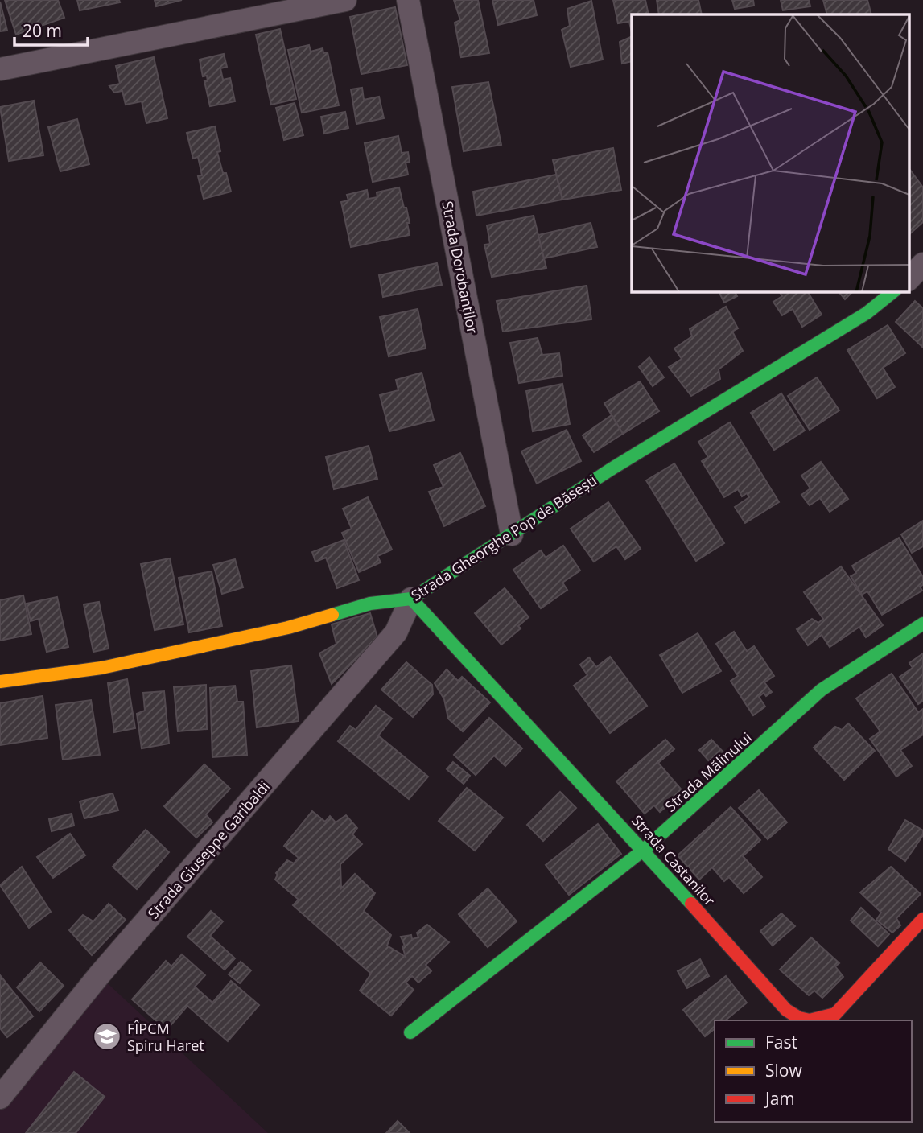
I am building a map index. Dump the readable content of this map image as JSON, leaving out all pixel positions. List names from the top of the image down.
{
  "streets": {
    "street": [
      "Strada Dorobanților",
      "Strada Gheorghe Pop de Băsești",
      "Strada Mălinului",
      "Strada Giuseppe Garibaldi",
      "Strada Castanilor"
    ]
  },
  "crossings": [
    ["Strada Dorobanților", "Strada Gheorghe Pop de Băsești"],
    ["Strada Gheorghe Pop de Băsești", "Strada Giuseppe Garibaldi"],
    ["Strada Gheorghe Pop de Băsești", "Strada Castanilor"],
    ["Strada Mălinului", "Strada Castanilor"],
    ["Strada Giuseppe Garibaldi", "Strada Castanilor"]
  ],
  "places": {
    "school or university": ["FÎPCM Spiru Haret"]
  },
  "legend": ["Fast", "Slow", "Jam"],
  "scale_bar": "20 m"
}
